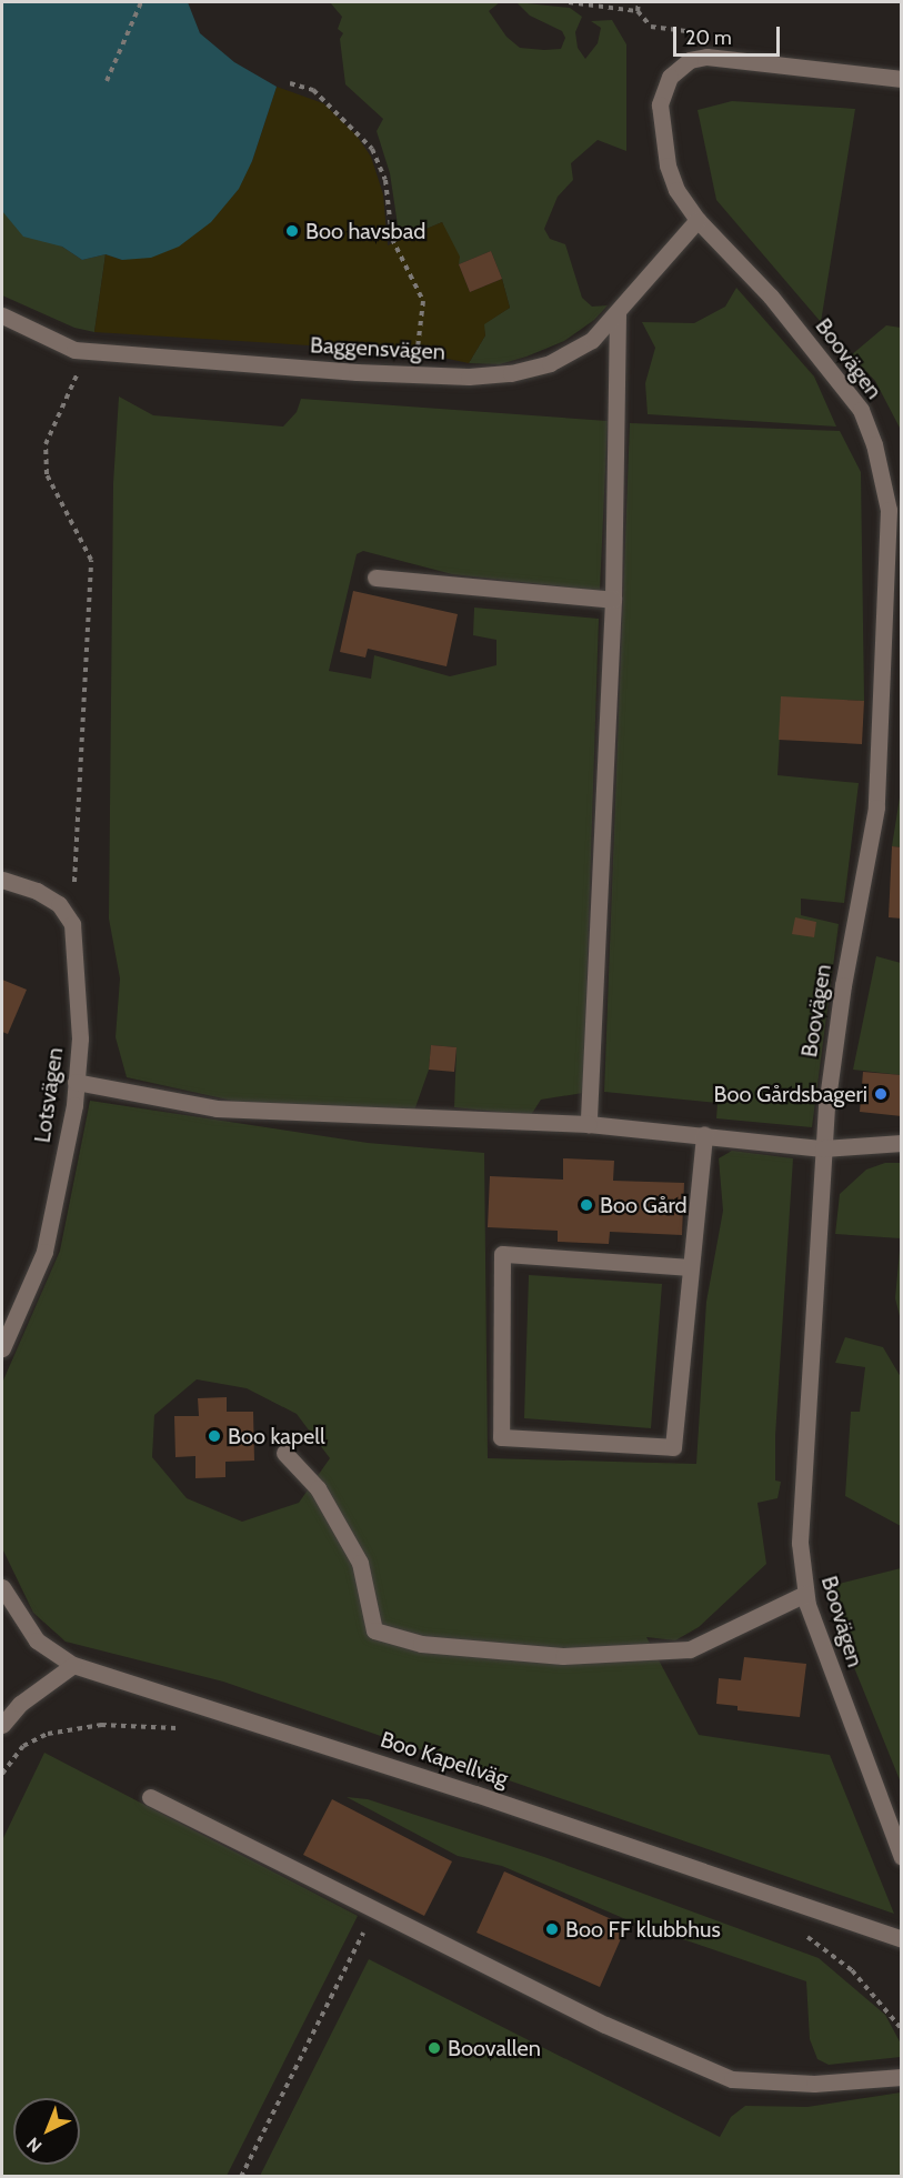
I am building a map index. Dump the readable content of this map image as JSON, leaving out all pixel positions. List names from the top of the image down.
{
  "streets": {
    "street": [
      "Baggensvägen",
      "Boovägen",
      "Lotsvägen",
      "Boo Kapellväg"
    ]
  },
  "crossings": [
    ["Baggensvägen", "Boovägen"]
  ],
  "places": [
    "Boo havsbad",
    "Boo Gårdsbageri",
    "Boo Gård",
    "Boo kapell",
    "Boo FF klubbhus",
    "Boovallen"
  ],
  "scale_bar": "20 m",
  "north": "bottom left"
}
